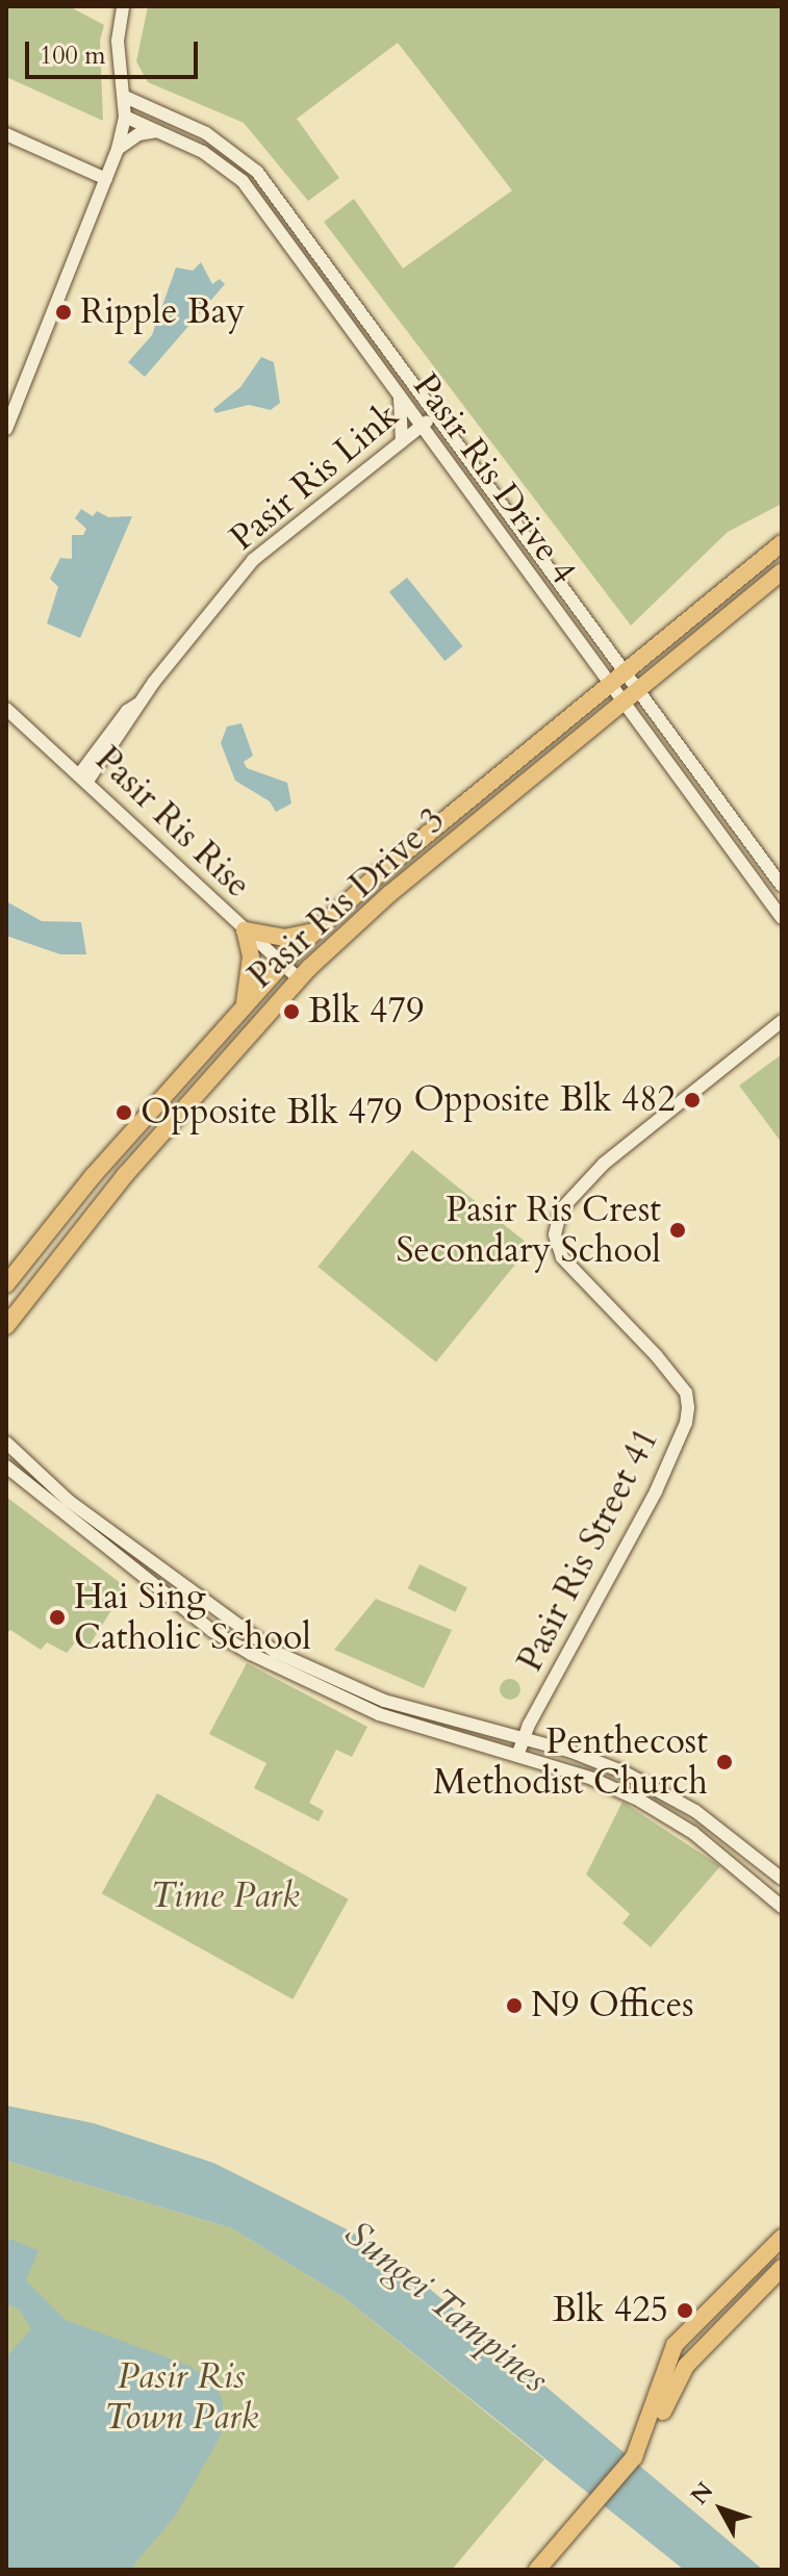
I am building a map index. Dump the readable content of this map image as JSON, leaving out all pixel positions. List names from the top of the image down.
{
  "streets": {
    "main road": ["Pasir Ris Drive 3"],
    "street": [
      "Pasir Ris Link",
      "Pasir Ris Drive 4",
      "Pasir Ris Rise",
      "Pasir Ris Street 41"
    ]
  },
  "crossings": [
    ["Pasir Ris Link", "Pasir Ris Drive 4"],
    ["Pasir Ris Link", "Pasir Ris Rise"],
    ["Pasir Ris Drive 4", "Pasir Ris Drive 3"],
    ["Pasir Ris Rise", "Pasir Ris Drive 3"]
  ],
  "water": ["Sungei Tampines"],
  "parks": ["Time Park", "Pasir Ris Town Park"],
  "places": [
    "Ripple Bay",
    "Blk 479",
    "Opposite Blk 482",
    "Opposite Blk 479",
    "Pasir Ris Crest Secondary School",
    "Hai Sing Catholic School",
    "Penthecost Methodist Church",
    "N9 Offices",
    "Blk 425"
  ],
  "scale_bar": "100 m",
  "north": "top left"
}
